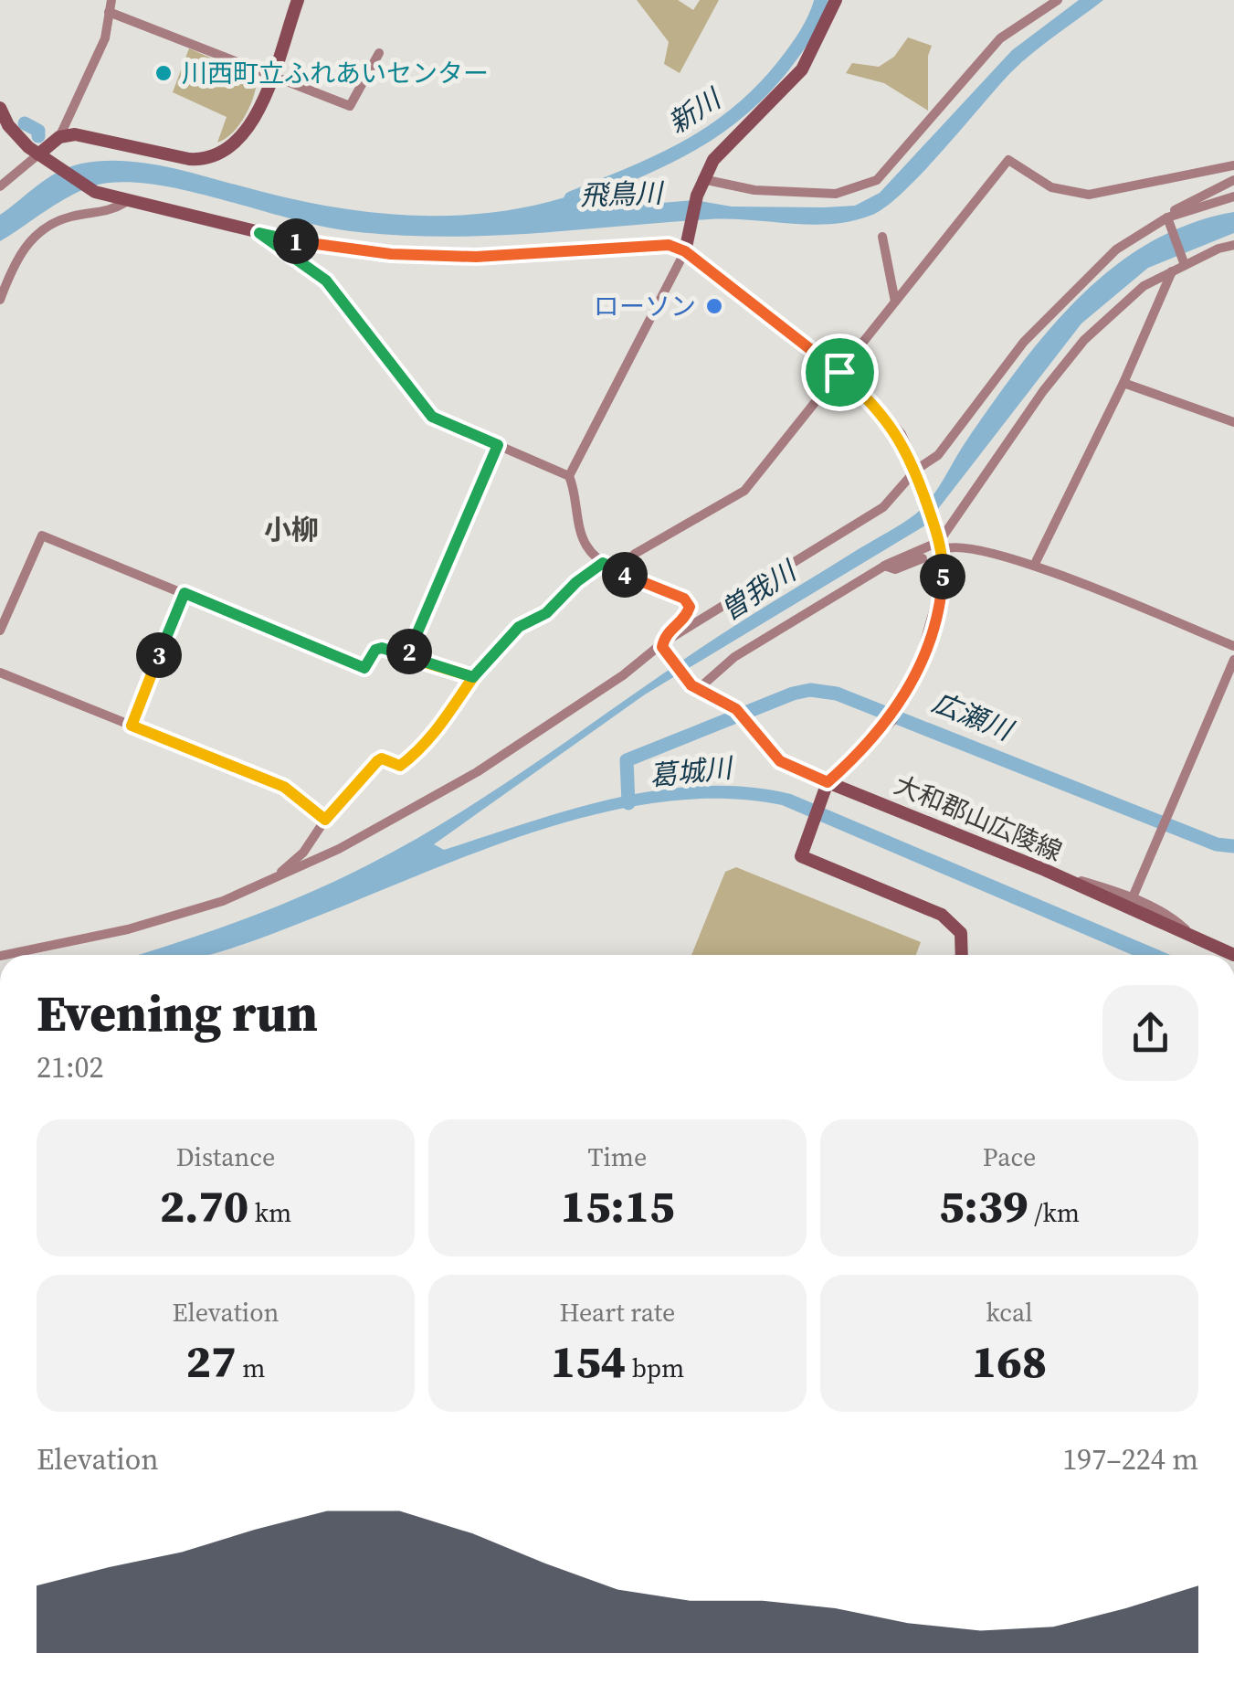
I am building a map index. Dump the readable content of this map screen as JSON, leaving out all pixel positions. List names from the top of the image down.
{
  "streets": {
    "main road": ["大和郡山広陵線"]
  },
  "districts": ["小柳"],
  "water": [
    "新川",
    "飛鳥川",
    "曽我川",
    "広瀬川",
    "葛城川"
  ],
  "places": ["川西町立ふれあいセンター", "ローソン"],
  "page": {
    "pins": [
      "1",
      "4",
      "5",
      "2",
      "3"
    ],
    "heading": ["Evening run", "21:02"],
    "stats": [
      ["Distance", "2.70 km"],
      ["Time", "15:15"],
      ["Pace", "5:39 /km"],
      ["Elevation", "27 m"],
      ["Heart rate", "154 bpm"],
      ["kcal", "168"]
    ],
    "chart": ["Elevation", "197–224 m"]
  }
}
